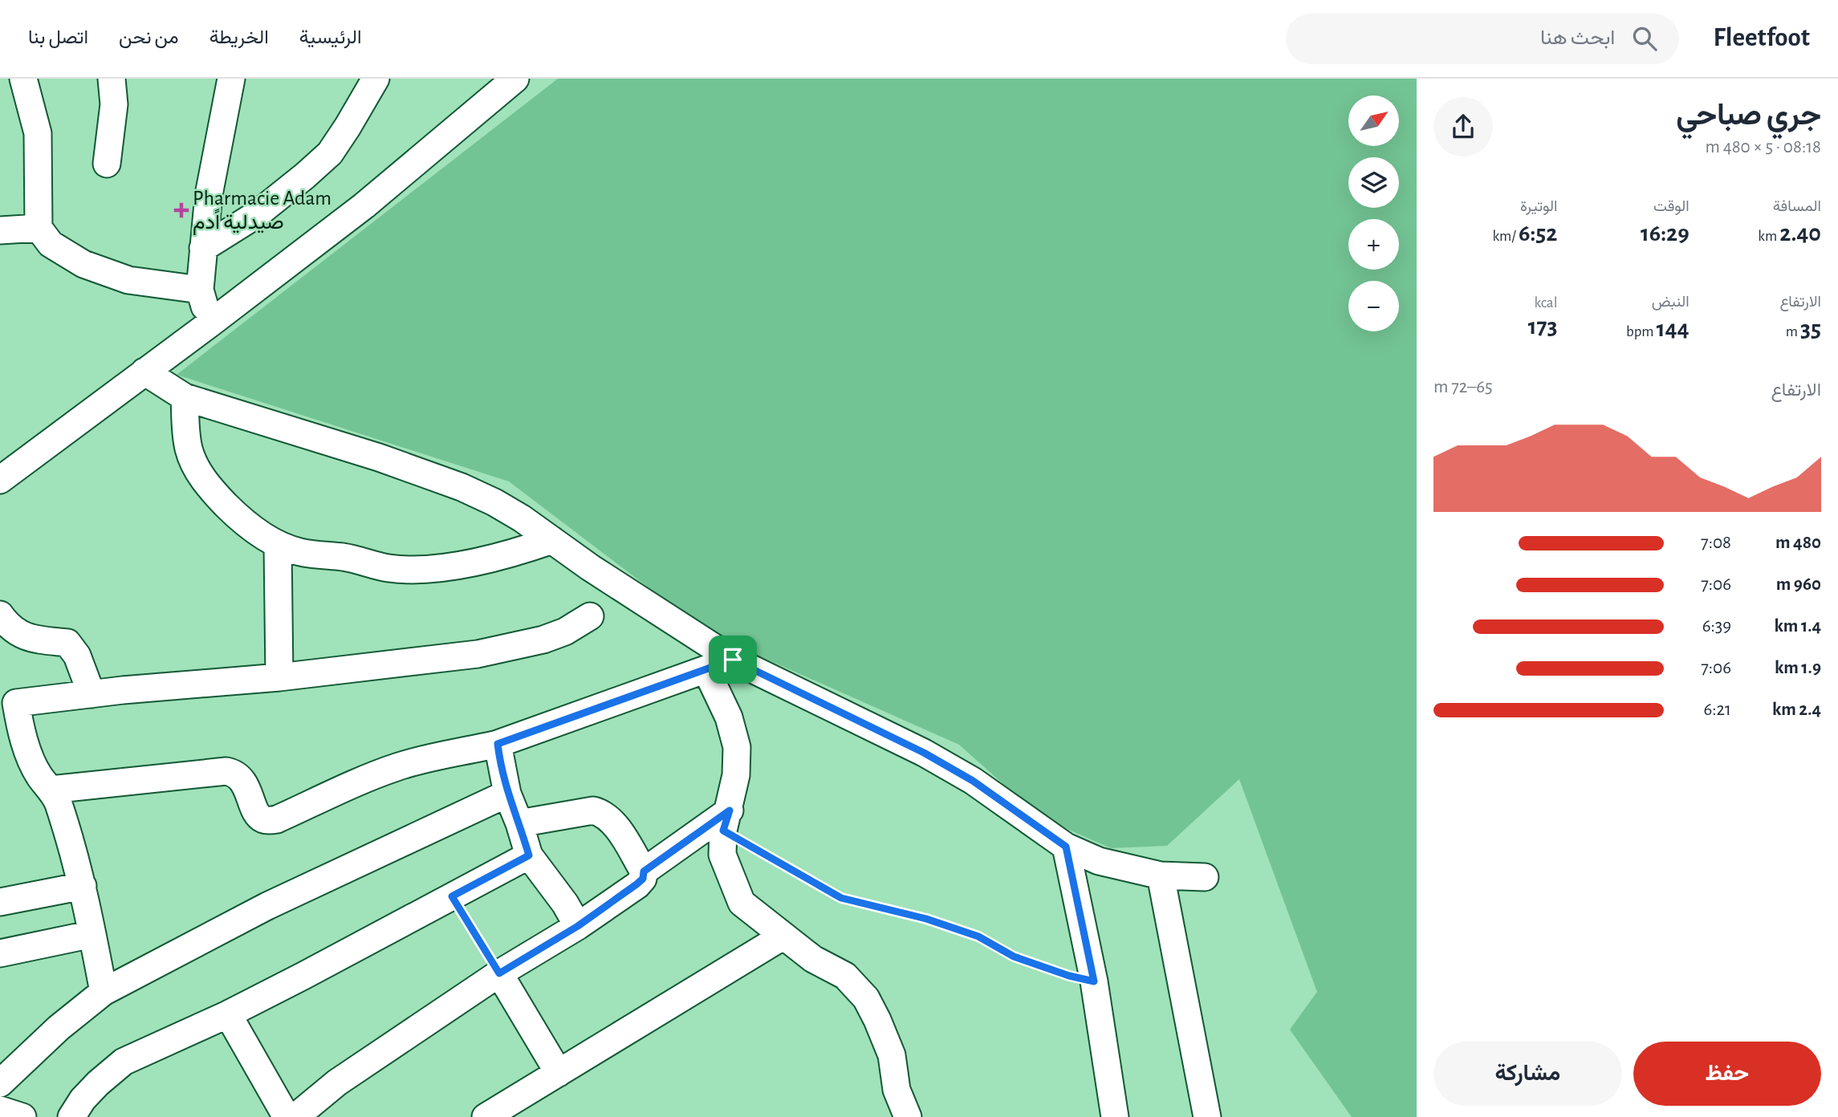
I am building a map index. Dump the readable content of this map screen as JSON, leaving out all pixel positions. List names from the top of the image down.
{
  "places": {
    "health": ["Pharmacie Adam صيدلية اًدم"]
  },
  "north": "top right",
  "page": {
    "header": "Fleetfoot",
    "search": "ابحث هنا",
    "nav": [
      "الرئيسية",
      "الخريطة",
      "من نحن",
      "اتصل بنا"
    ],
    "heading": ["جري صباحي", "08:18 · 5 × 480 m"],
    "map_buttons": ["+", "−"],
    "stats": [
      ["المسافة", "2.40 km"],
      ["الوقت", "16:29"],
      ["الوتيرة", "6:52 /km"],
      ["الارتفاع", "35 m"],
      ["النبض", "144 bpm"],
      ["kcal", "173"]
    ],
    "chart": ["الارتفاع", "65–72 m"],
    "list": [
      {
        "name": "480 m",
        "note": "7:08"
      },
      {
        "name": "960 m",
        "note": "7:06"
      },
      {
        "name": "1.4 km",
        "note": "6:39"
      },
      {
        "name": "1.9 km",
        "note": "7:06"
      },
      {
        "name": "2.4 km",
        "note": "6:21"
      }
    ],
    "buttons": ["حفظ", "مشاركة"]
  }
}
